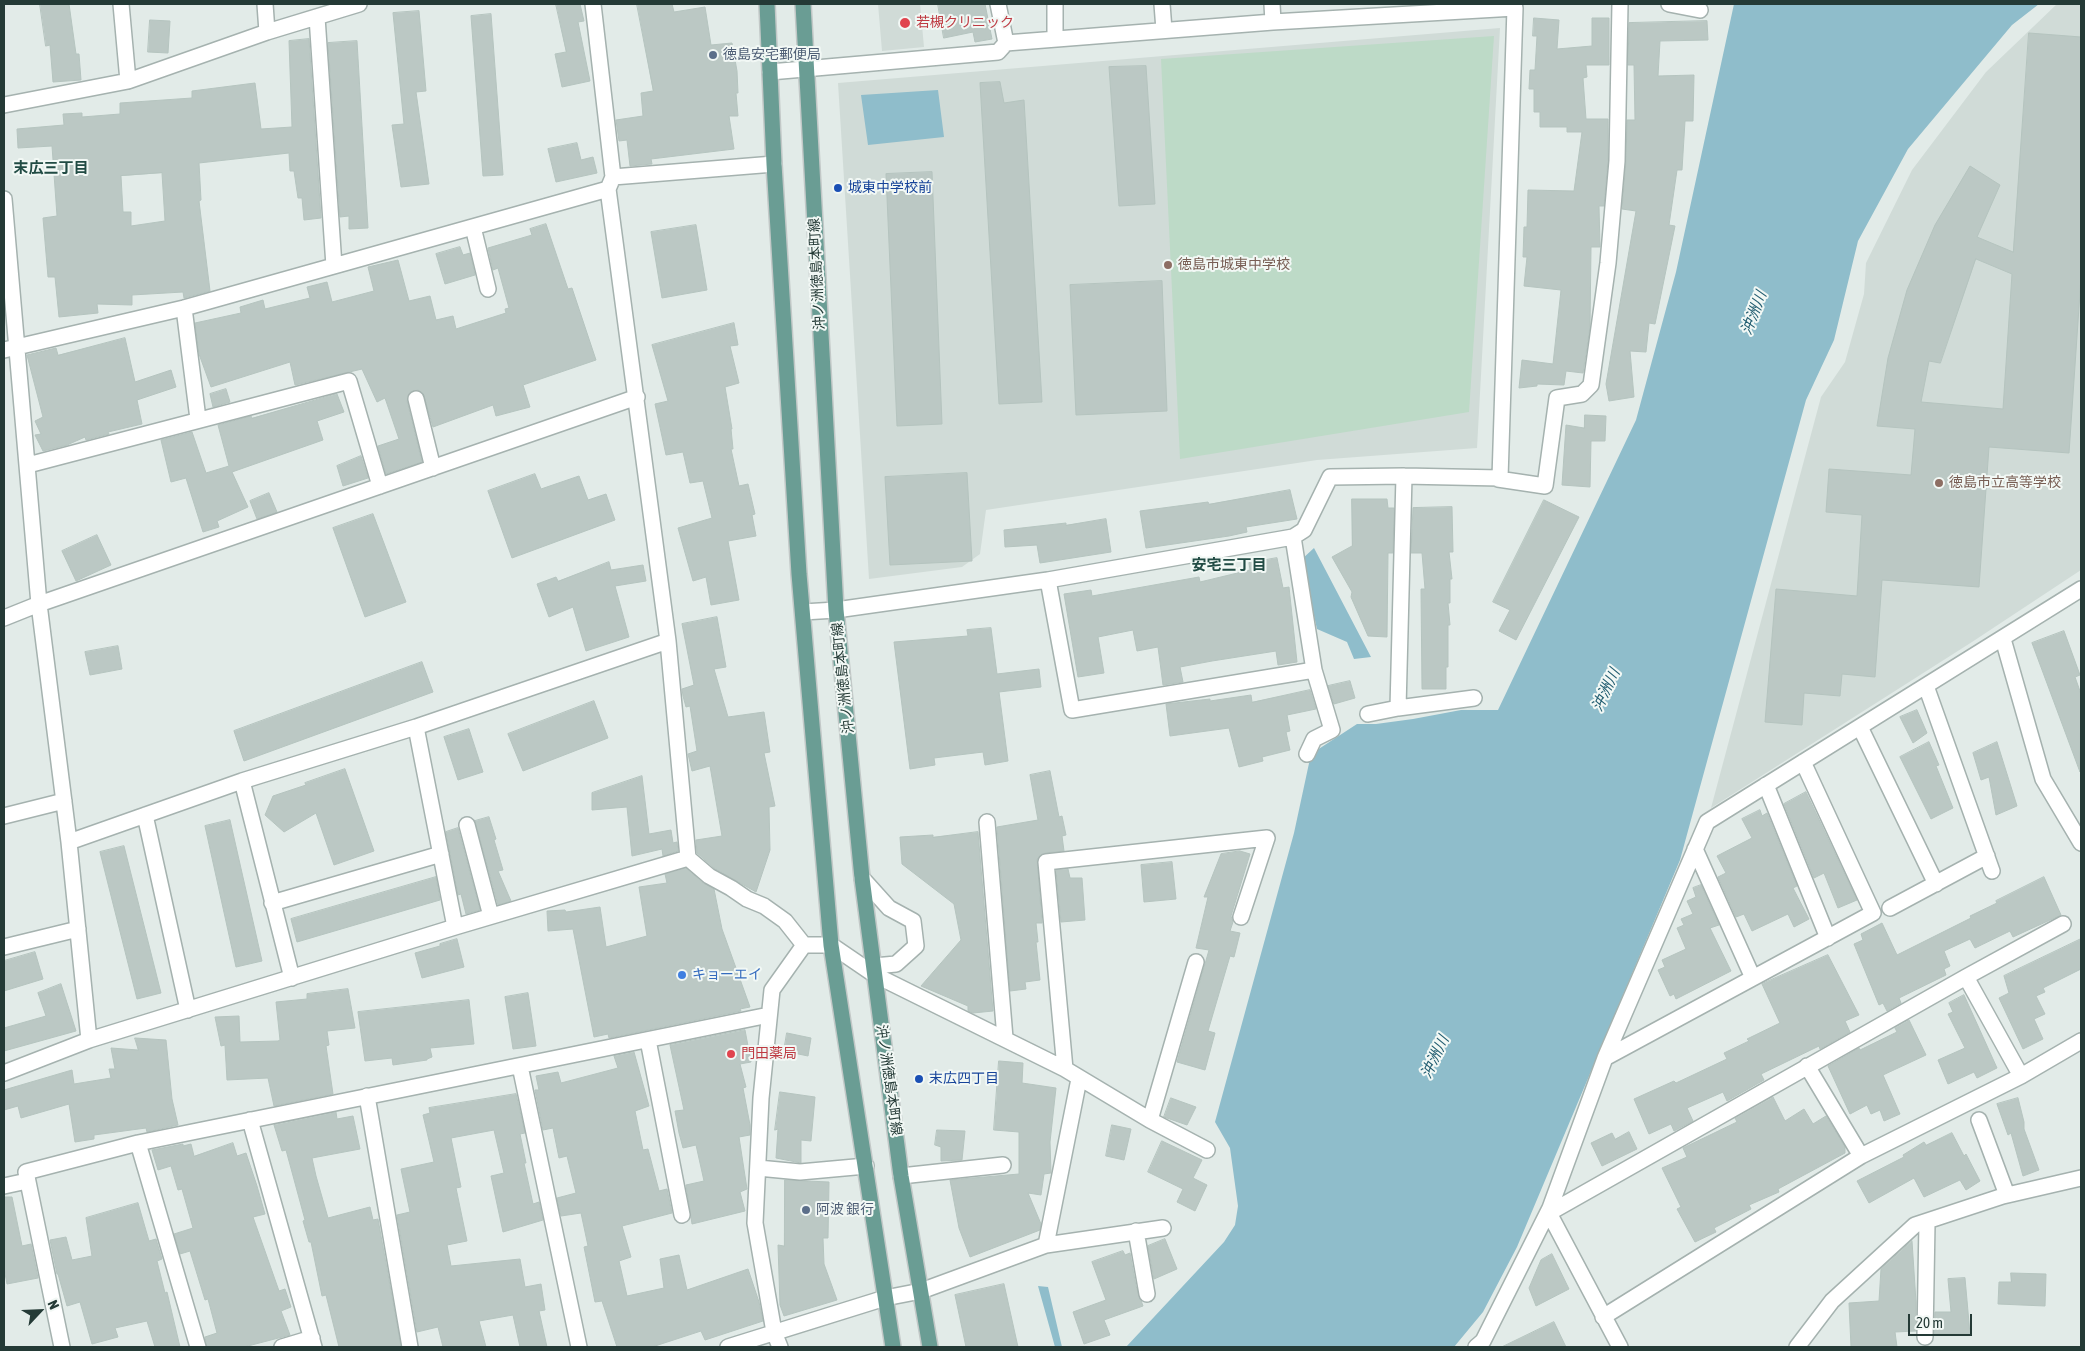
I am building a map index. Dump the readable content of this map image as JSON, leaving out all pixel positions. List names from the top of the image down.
{
  "streets": {
    "main road": ["沖ノ洲徳島本町線"]
  },
  "districts": ["末広三丁目", "安宅三丁目"],
  "water": ["沖洲川"],
  "places": [
    "若槻クリニック",
    "徳島安宅郵便局",
    "城東中学校前",
    "徳島市城東中学校",
    "徳島市立高等学校",
    "キョーエイ",
    "門田薬局",
    "末広四丁目",
    "阿波 銀行"
  ],
  "scale_bar": "20 m",
  "north": "top right"
}
